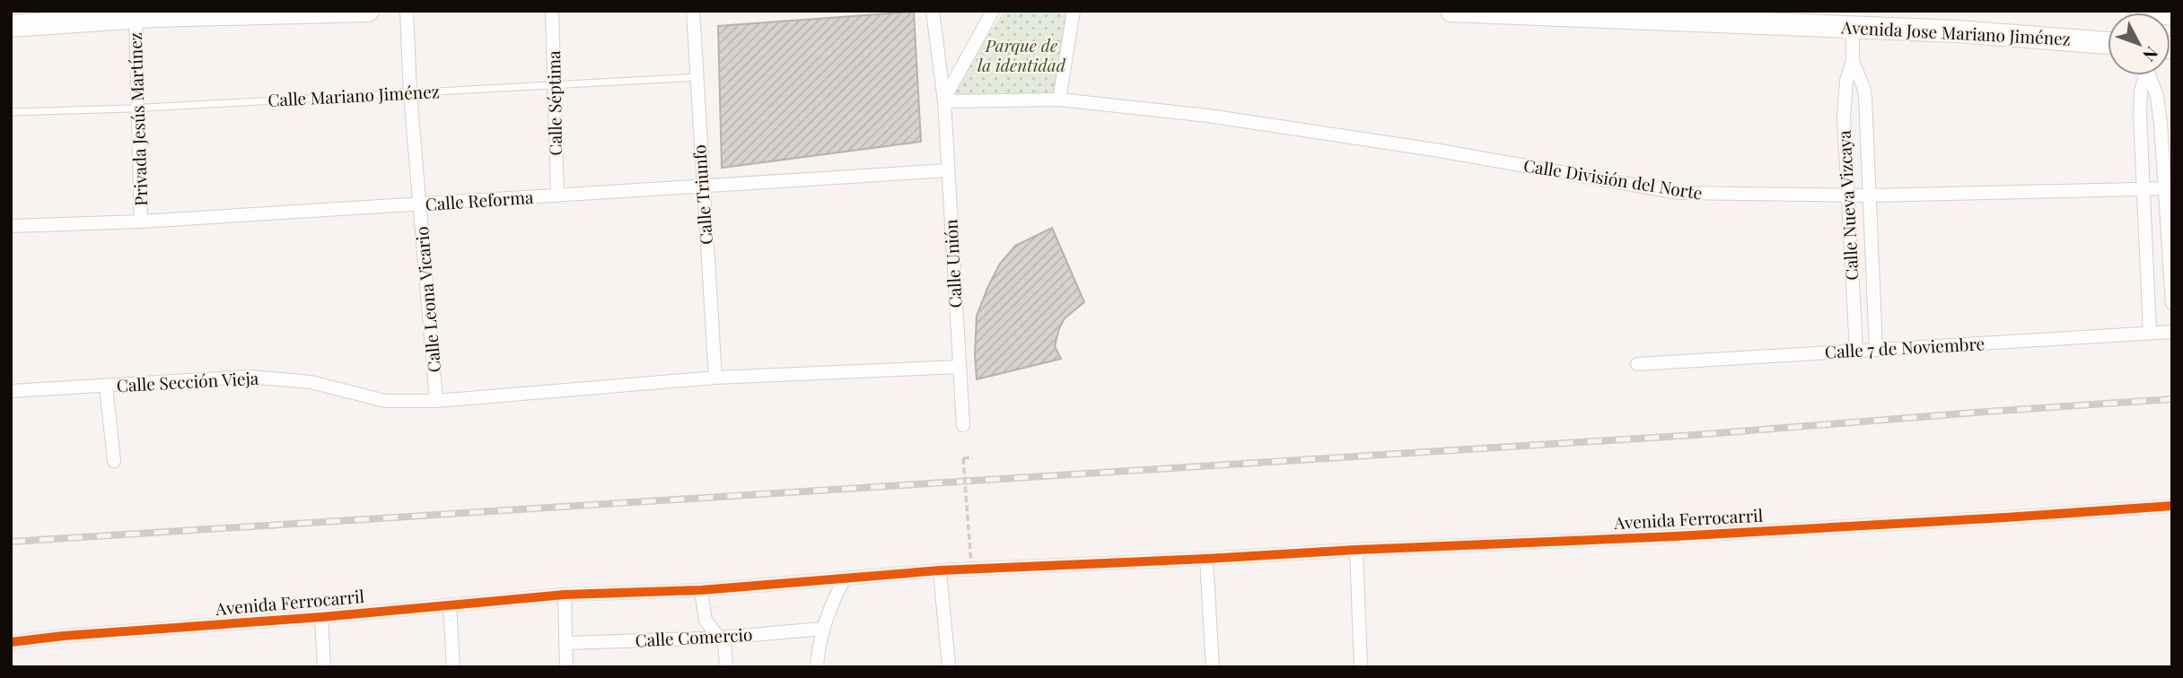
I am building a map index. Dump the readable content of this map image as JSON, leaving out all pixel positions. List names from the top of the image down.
{
  "streets": {
    "highway": ["Avenida Jose Mariano Jiménez"],
    "street": [
      "Calle Séptima",
      "Privada Jesús Martínez",
      "Calle División del Norte",
      "Calle Triunfo",
      "Calle Reforma",
      "Calle Nueva Vizcaya",
      "Calle Unión",
      "Calle Leona Vicario",
      "Calle 7 de Noviembre",
      "Calle Sección Vieja",
      "Avenida Ferrocarril",
      "Calle Comercio"
    ],
    "lane": ["Calle Mariano Jiménez"]
  },
  "crossings": [
    ["Avenida Jose Mariano Jiménez", "Calle Nueva Vizcaya"],
    ["Calle Mariano Jiménez", "Calle Séptima"],
    ["Calle Mariano Jiménez", "Privada Jesús Martínez"],
    ["Calle Mariano Jiménez", "Calle Triunfo"],
    ["Calle Mariano Jiménez", "Calle Leona Vicario"],
    ["Calle Séptima", "Calle Reforma"],
    ["Privada Jesús Martínez", "Calle Reforma"],
    ["Calle División del Norte", "Calle Nueva Vizcaya"],
    ["Calle Triunfo", "Calle Reforma"],
    ["Calle Triunfo", "Calle Sección Vieja"],
    ["Calle Reforma", "Calle Unión"],
    ["Calle Reforma", "Calle Leona Vicario"],
    ["Calle Nueva Vizcaya", "Calle 7 de Noviembre"],
    ["Calle Unión", "Calle Sección Vieja"],
    ["Calle Leona Vicario", "Calle Sección Vieja"]
  ],
  "parks": ["Parque de la identidad"],
  "north": "bottom right"
}
